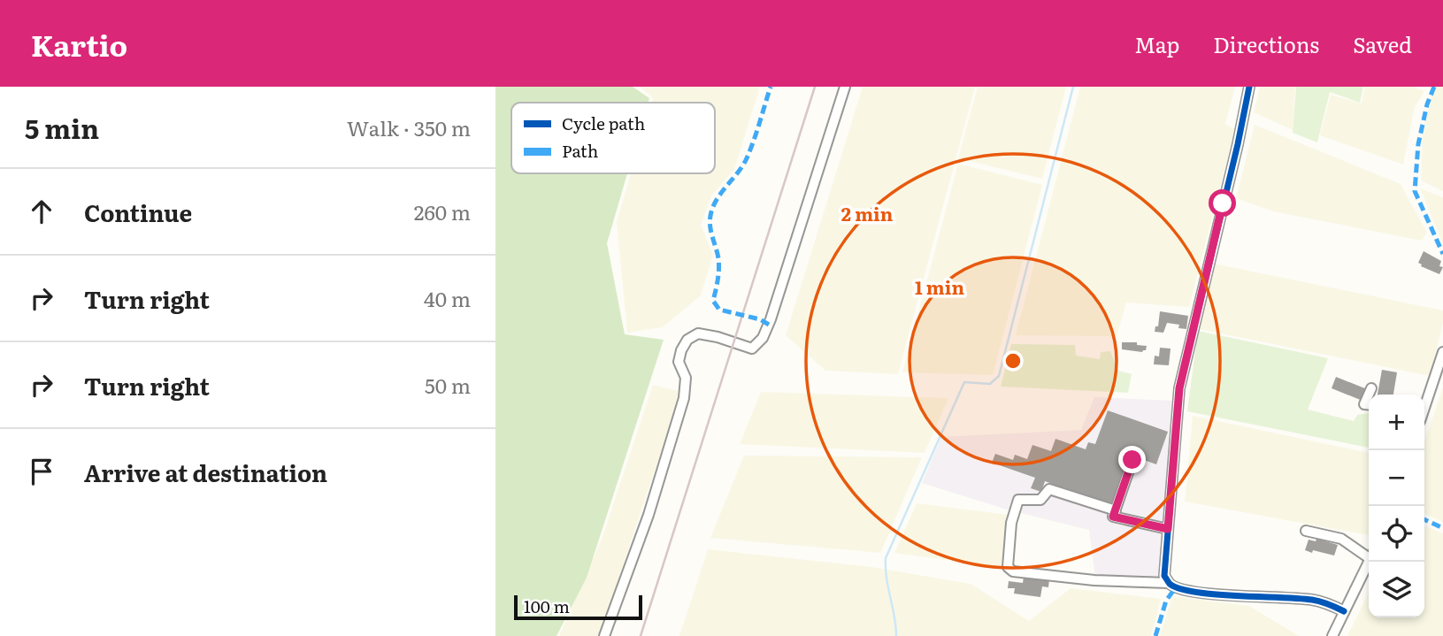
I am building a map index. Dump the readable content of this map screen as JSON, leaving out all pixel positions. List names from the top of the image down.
{
  "legend": ["Cycle path", "Path"],
  "scale_bar": "100 m",
  "page": {
    "header": "Kartio",
    "nav": ["Map", "Directions", "Saved"],
    "heading": ["5 min", "Walk · 350 m"],
    "list": [
      ["Continue", "260 m"],
      ["Turn right", "40 m"],
      ["Turn right", "50 m"],
      "Arrive at destination"
    ],
    "map_buttons": ["+", "−"],
    "scale": "100 m"
  },
  "rings": ["2 min", "1 min"]
}
